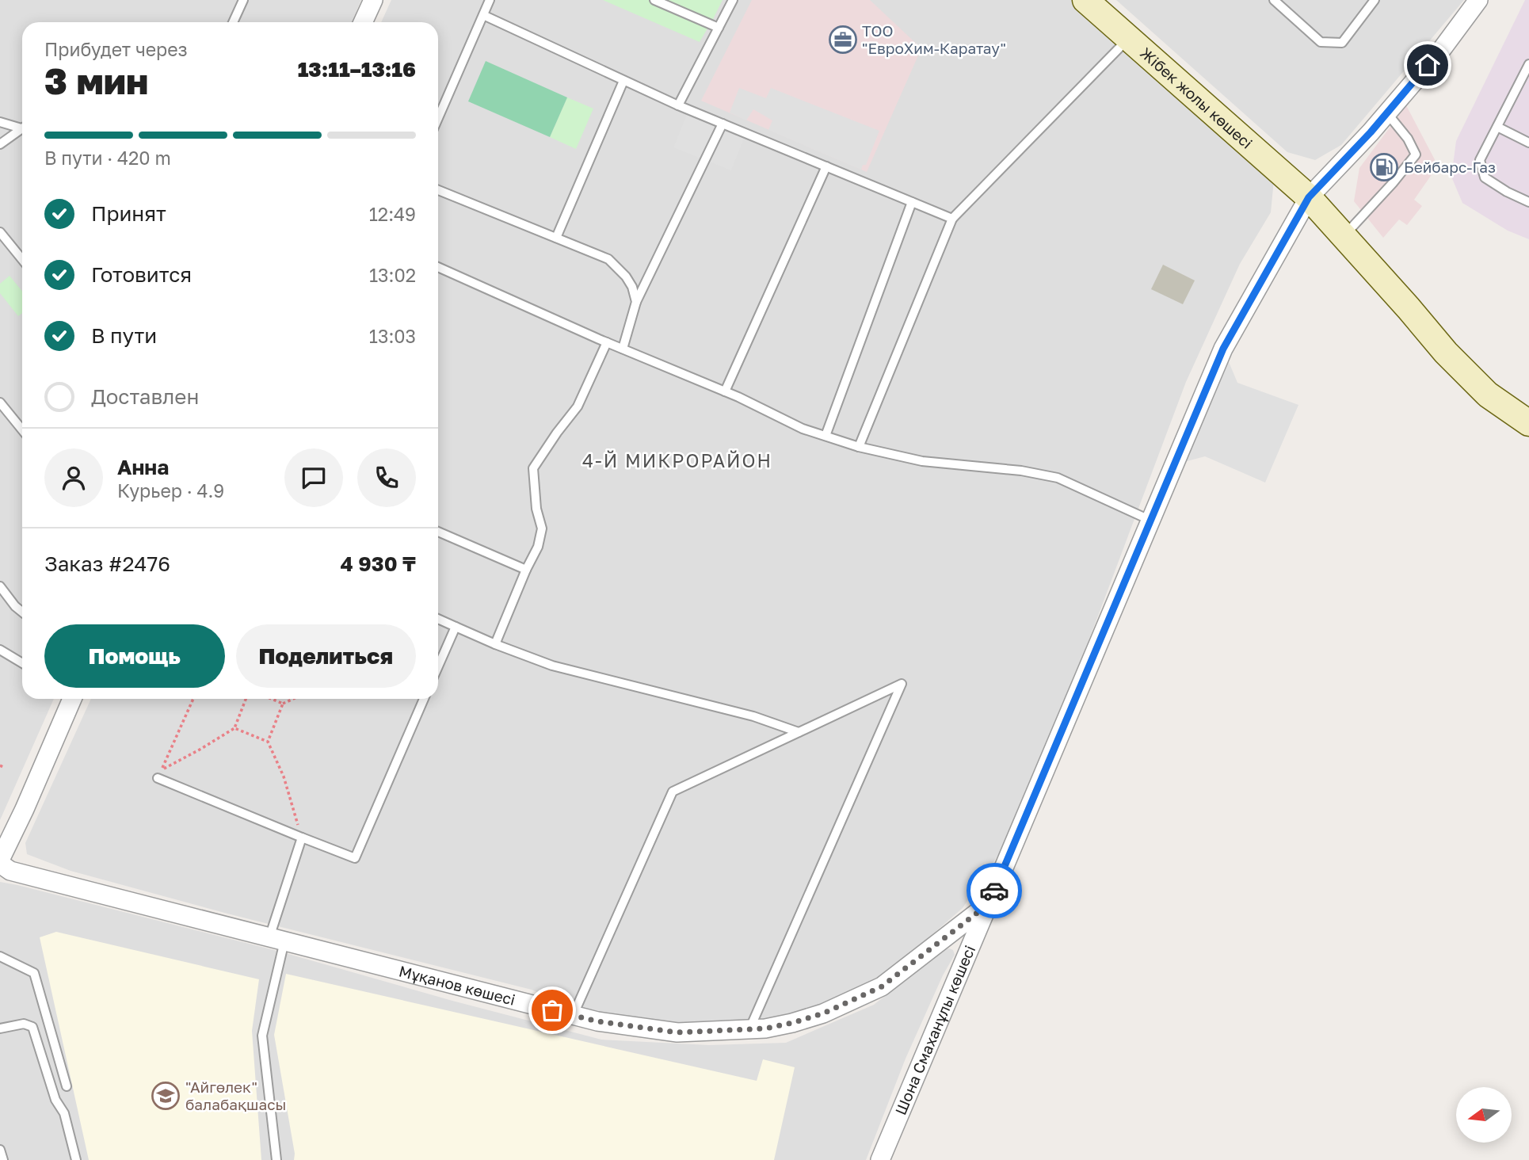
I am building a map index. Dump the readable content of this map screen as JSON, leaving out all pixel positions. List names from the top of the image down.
{
  "streets": {
    "main road": ["Жібек жолы көшесі"],
    "street": ["Мұқанов көшесі", "Шона Смаханұлы көшесі"]
  },
  "crossings": [
    ["Жібек жолы көшесі", "Шона Смаханұлы көшесі"],
    ["Мұқанов көшесі", "Шона Смаханұлы көшесі"]
  ],
  "districts": ["4-Й МИКРОРАЙОН"],
  "places": {
    "office": ["ТОО \"ЕвроХим-Каратау\""],
    "fuel station": ["Бейбарс-Газ"],
    "school or university": ["\"Айгөлек\" балабақшасы"]
  },
  "north": "left",
  "page": {
    "heading": ["3 мин", "Прибудет через", "13:11–13:16"],
    "panel": [
      "Анна",
      "Курьер · 4.9",
      "Заказ #2476",
      "4 930 ₸"
    ],
    "bar": "В пути · 420 m",
    "list": [
      ["Принят", "12:49"],
      ["Готовится", "13:02"],
      ["В пути", "13:03"],
      "Доставлен"
    ],
    "buttons": ["Помощь", "Поделиться"]
  }
}
